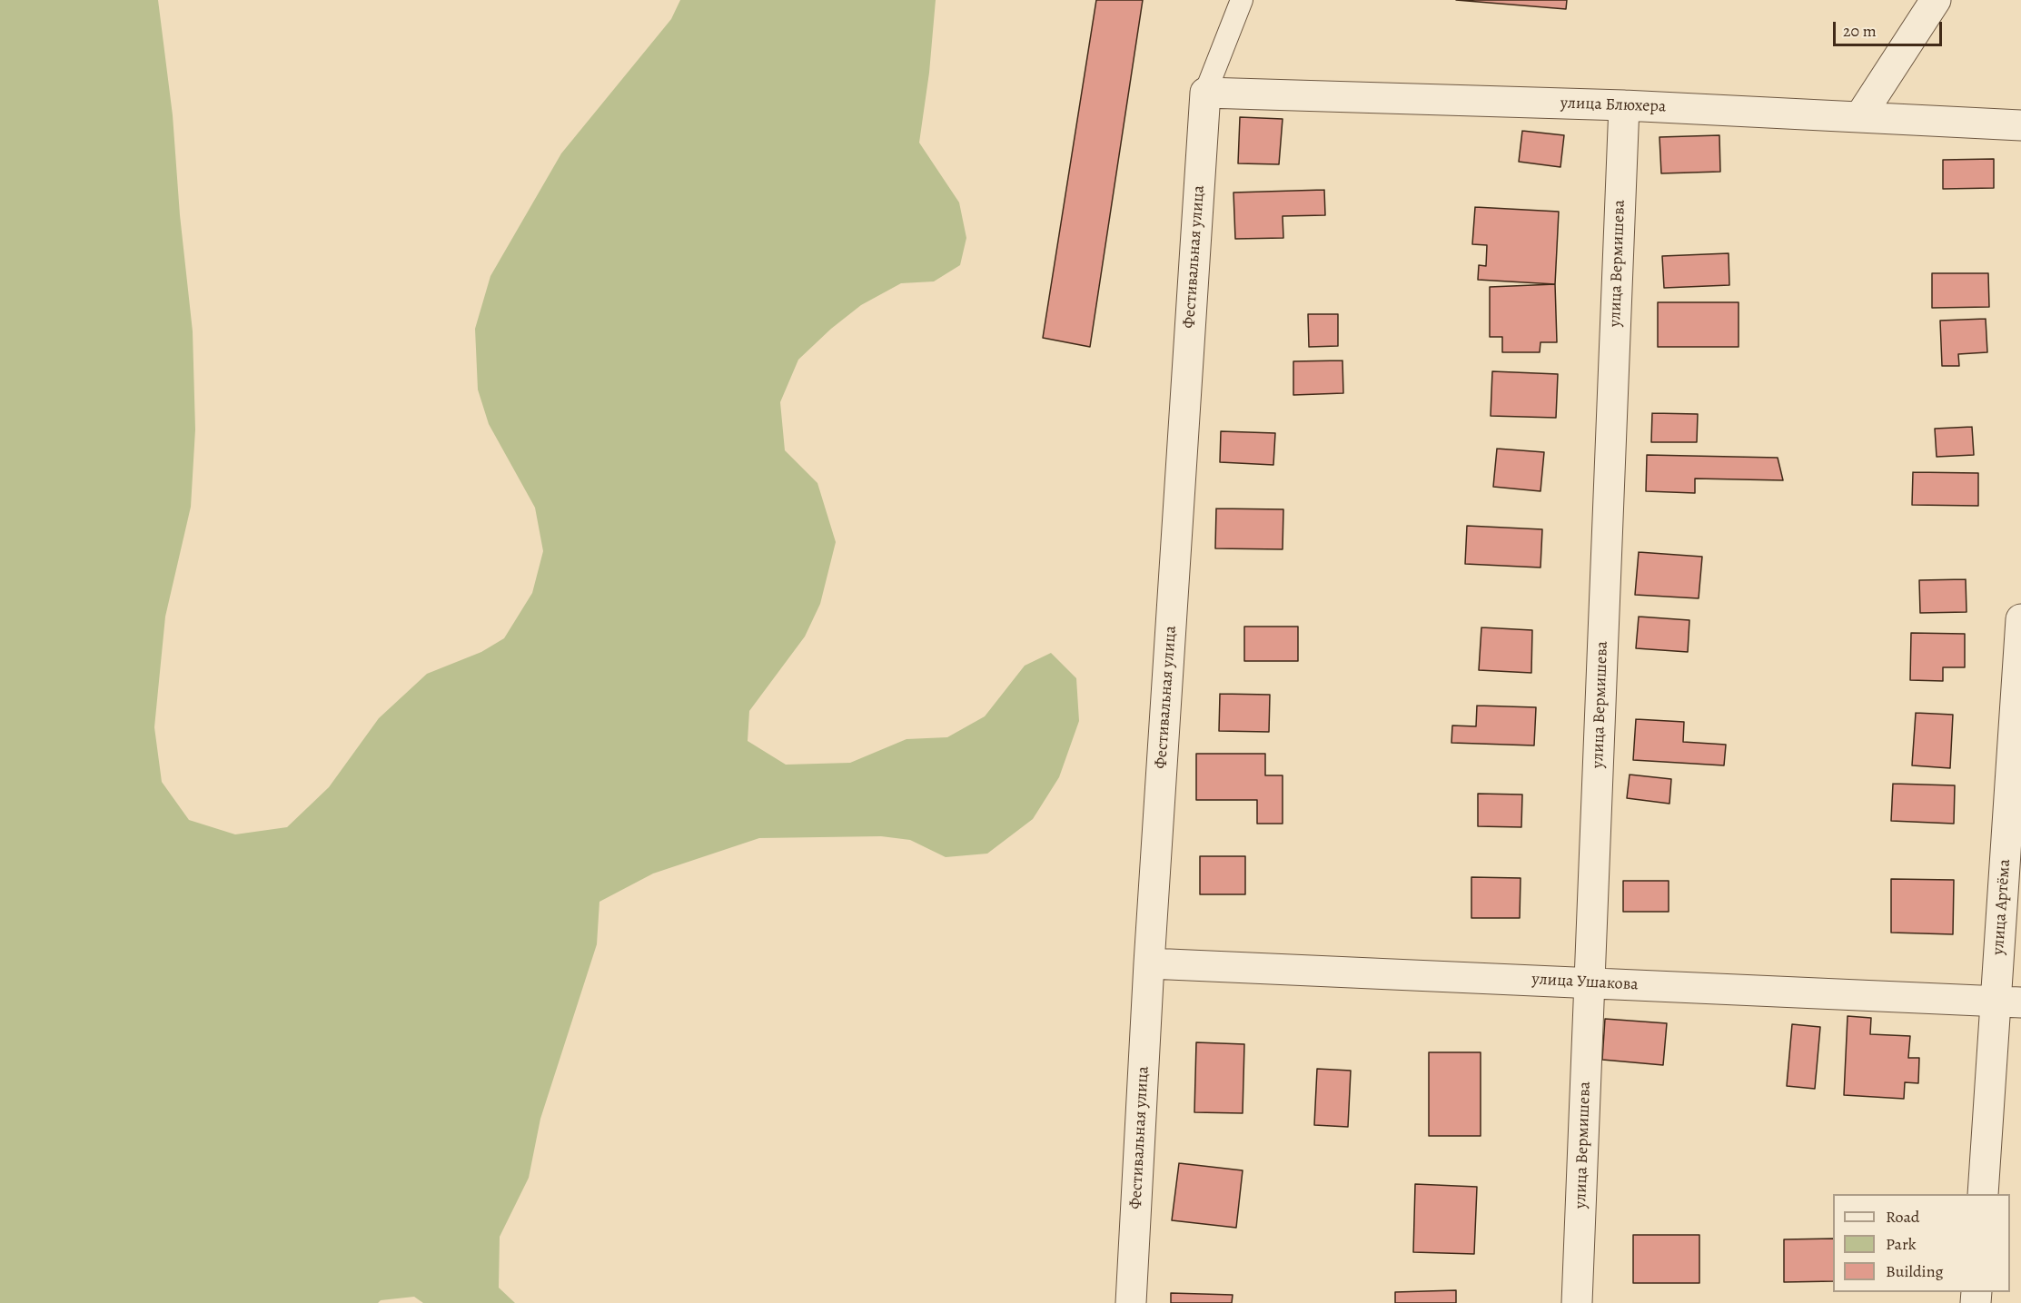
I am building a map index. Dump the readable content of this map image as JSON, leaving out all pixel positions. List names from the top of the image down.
{
  "streets": {
    "street": [
      "улица Блюхера",
      "Фестивальная улица",
      "улица Вермишева",
      "улица Артёма",
      "улица Ушакова"
    ]
  },
  "crossings": [
    ["улица Блюхера", "Фестивальная улица"],
    ["улица Блюхера", "улица Вермишева"],
    ["Фестивальная улица", "улица Ушакова"],
    ["улица Вермишева", "улица Ушакова"],
    ["улица Артёма", "улица Ушакова"]
  ],
  "legend": ["Road", "Park", "Building"],
  "scale_bar": "20 m"
}
